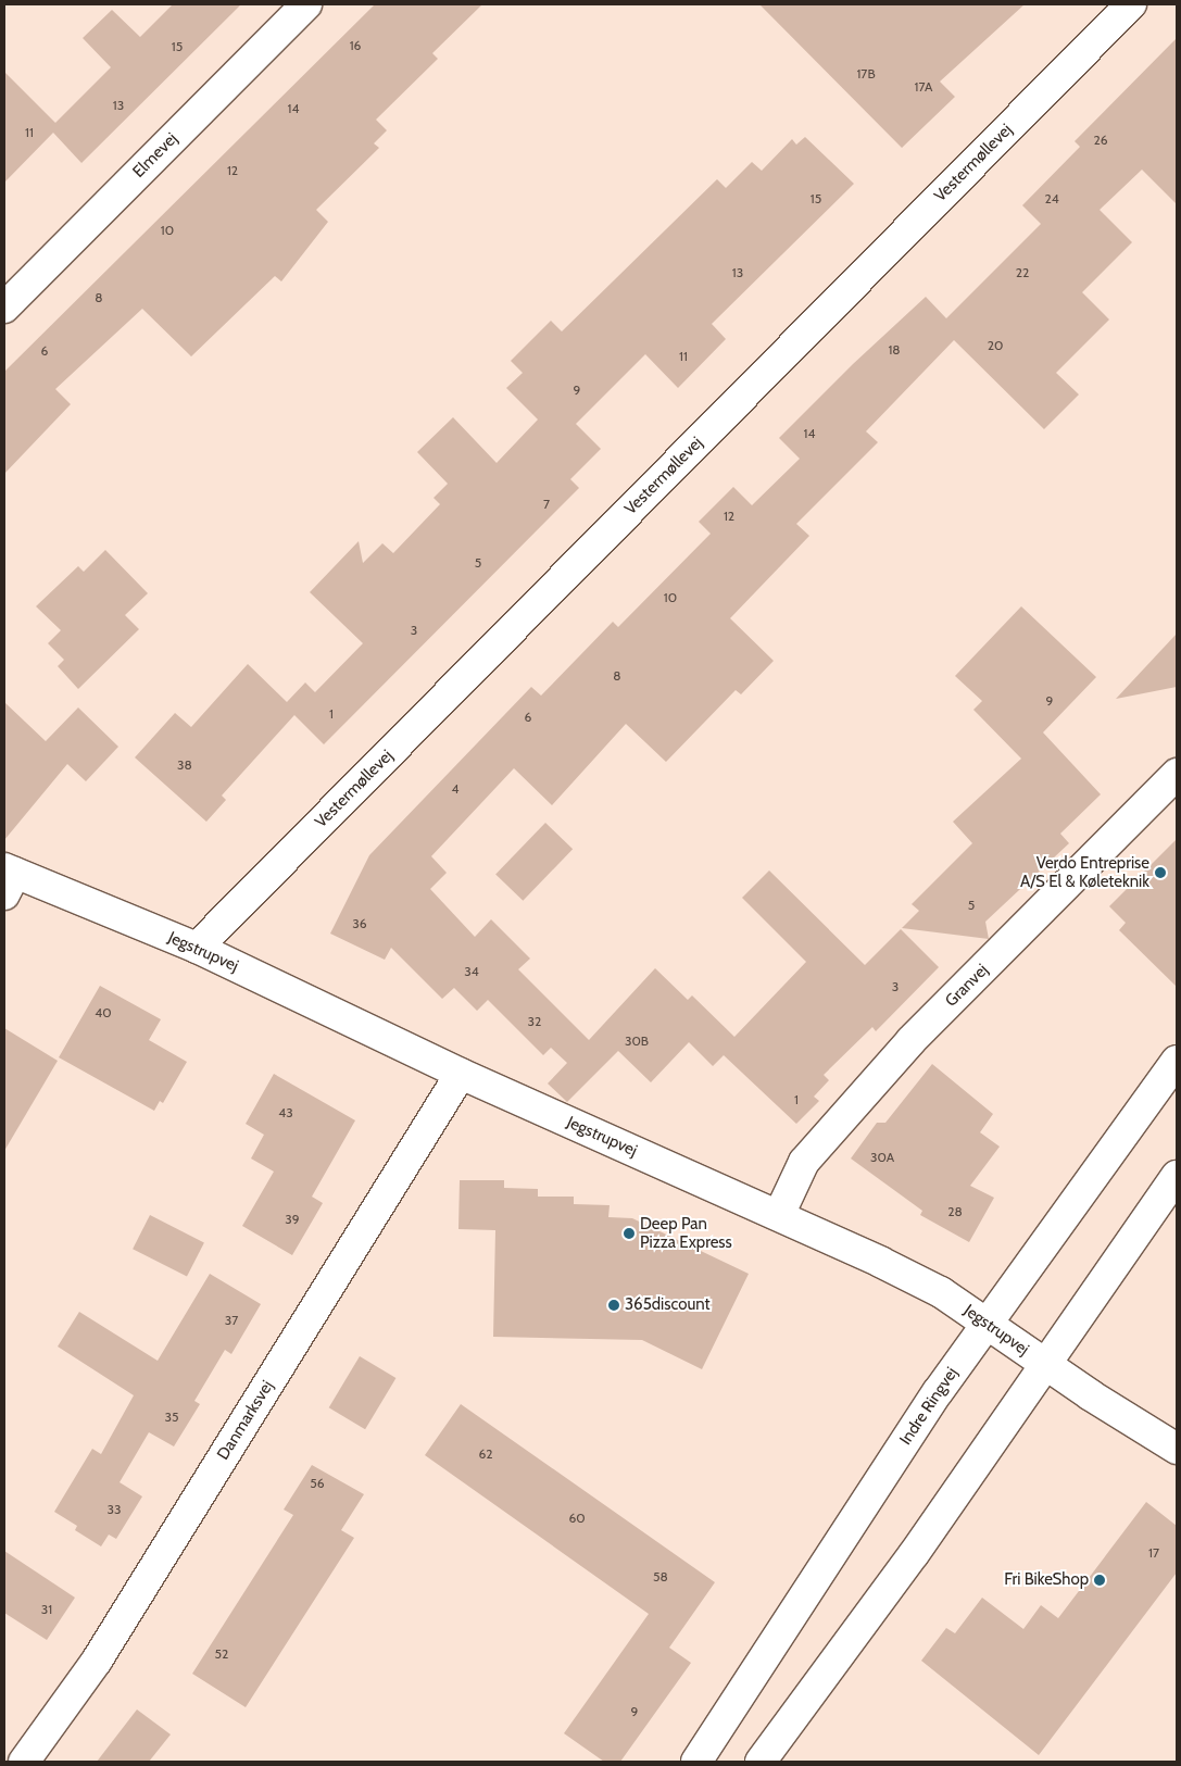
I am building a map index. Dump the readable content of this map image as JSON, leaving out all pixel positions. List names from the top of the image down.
{
  "streets": {
    "street": [
      "Elmevej",
      "Vestermøllevej",
      "Jegstrupvej",
      "Granvej",
      "Indre Ringvej",
      "Danmarksvej"
    ]
  },
  "crossings": [
    ["Vestermøllevej", "Jegstrupvej"],
    ["Jegstrupvej", "Granvej"],
    ["Jegstrupvej", "Indre Ringvej"],
    ["Jegstrupvej", "Danmarksvej"]
  ],
  "places": [
    "Verdo Entreprise A/S El & Køleteknik",
    "Deep Pan Pizza Express",
    "365discount",
    "Fri BikeShop"
  ],
  "house_numbers": [
    "16",
    "15",
    "17B",
    "17A",
    "13",
    "14",
    "11",
    "26",
    "12",
    "15",
    "24",
    "10",
    "13",
    "22",
    "8",
    "20",
    "18",
    "6",
    "11",
    "9",
    "14",
    "7",
    "12",
    "5",
    "10",
    "3",
    "8",
    "9",
    "1",
    "6",
    "38",
    "4",
    "5",
    "36",
    "34",
    "3",
    "40",
    "32",
    "30B",
    "1",
    "43",
    "30A",
    "28",
    "39",
    "37",
    "35",
    "62",
    "56",
    "33",
    "60",
    "17",
    "58",
    "31",
    "52",
    "9"
  ]
}
